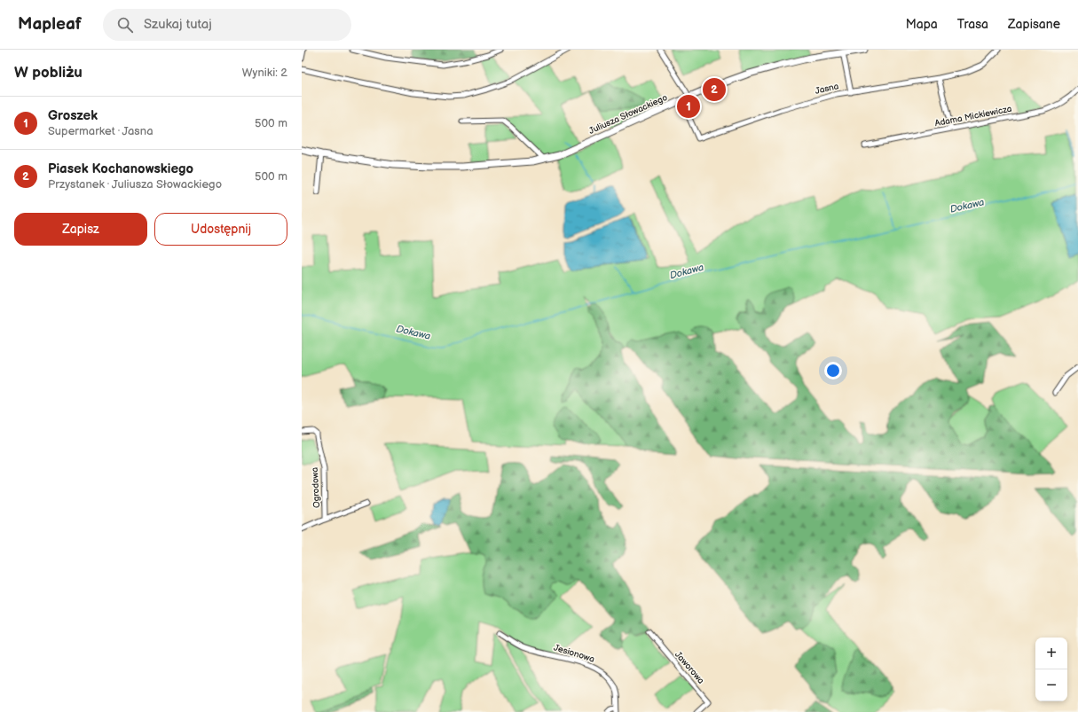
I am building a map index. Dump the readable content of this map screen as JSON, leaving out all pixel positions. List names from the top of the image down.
{
  "streets": {
    "street": [
      "Jasna",
      "Juliusza Słowackiego",
      "Adama Mickiewicza",
      "Ogrodowa",
      "Jesionowa",
      "Jaworowa"
    ]
  },
  "crossings": [
    ["Jasna", "Juliusza Słowackiego"]
  ],
  "water": ["Dokawa"],
  "page": {
    "header": "Mapleaf",
    "search": "Szukaj tutaj",
    "nav": ["Mapa", "Trasa", "Zapisane"],
    "heading": ["W pobliżu", "Wyniki: 2"],
    "pins": ["2", "1"],
    "list": [
      {
        "mark": "1",
        "name": "Groszek",
        "note": "Supermarket · Jasna",
        "value": "500 m"
      },
      {
        "mark": "2",
        "name": "Piasek Kochanowskiego",
        "note": "Przystanek · Juliusza Słowackiego",
        "value": "500 m"
      }
    ],
    "buttons": ["Zapisz", "Udostępnij"],
    "map_buttons": ["+", "−"]
  }
}
